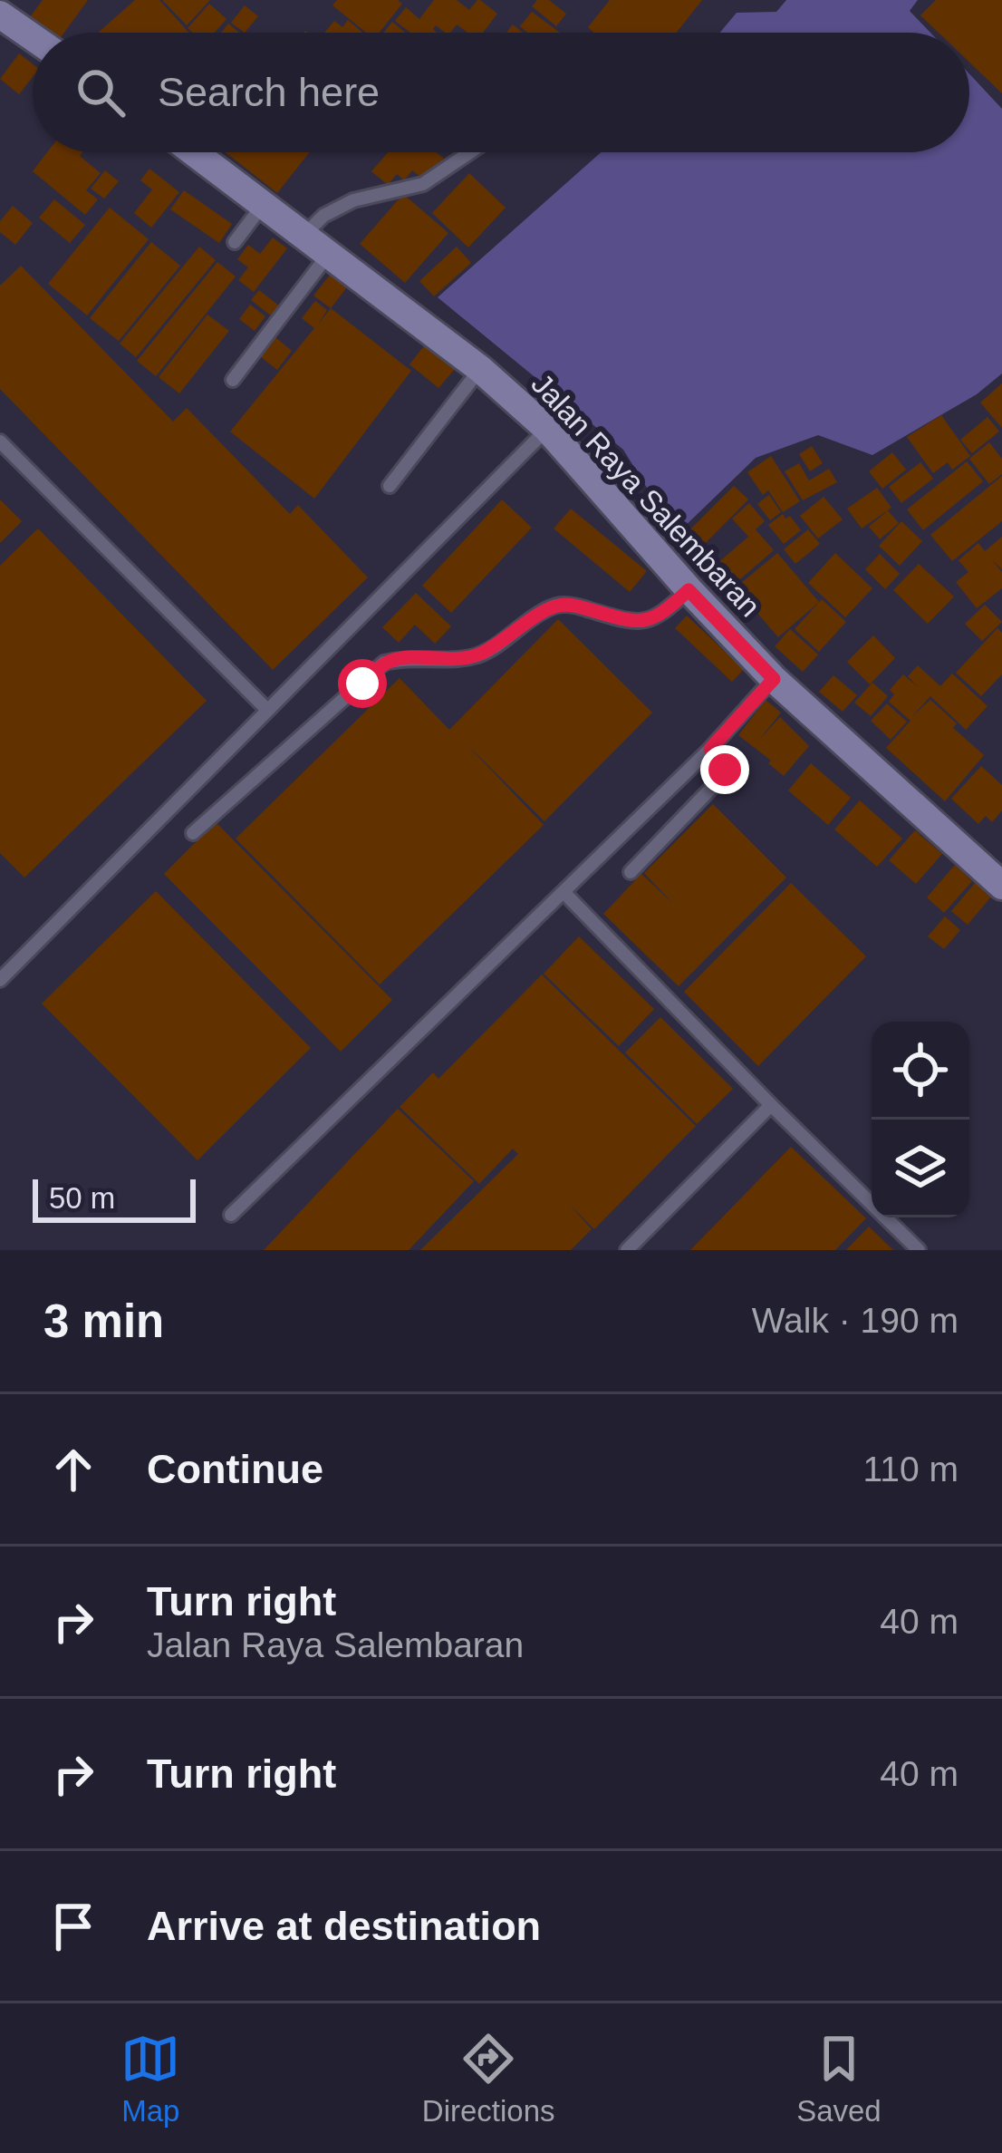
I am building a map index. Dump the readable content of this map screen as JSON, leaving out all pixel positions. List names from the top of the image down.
{
  "streets": {
    "main road": ["Jalan Raya Salembaran"]
  },
  "scale_bar": "50 m",
  "page": {
    "search": "Search here",
    "scale": "50 m",
    "heading": ["3 min", "Walk · 190 m"],
    "list": [
      ["Continue", "110 m"],
      ["Turn right", "Jalan Raya Salembaran", "40 m"],
      ["Turn right", "40 m"],
      "Arrive at destination"
    ],
    "nav": ["Map", "Directions", "Saved"]
  }
}
